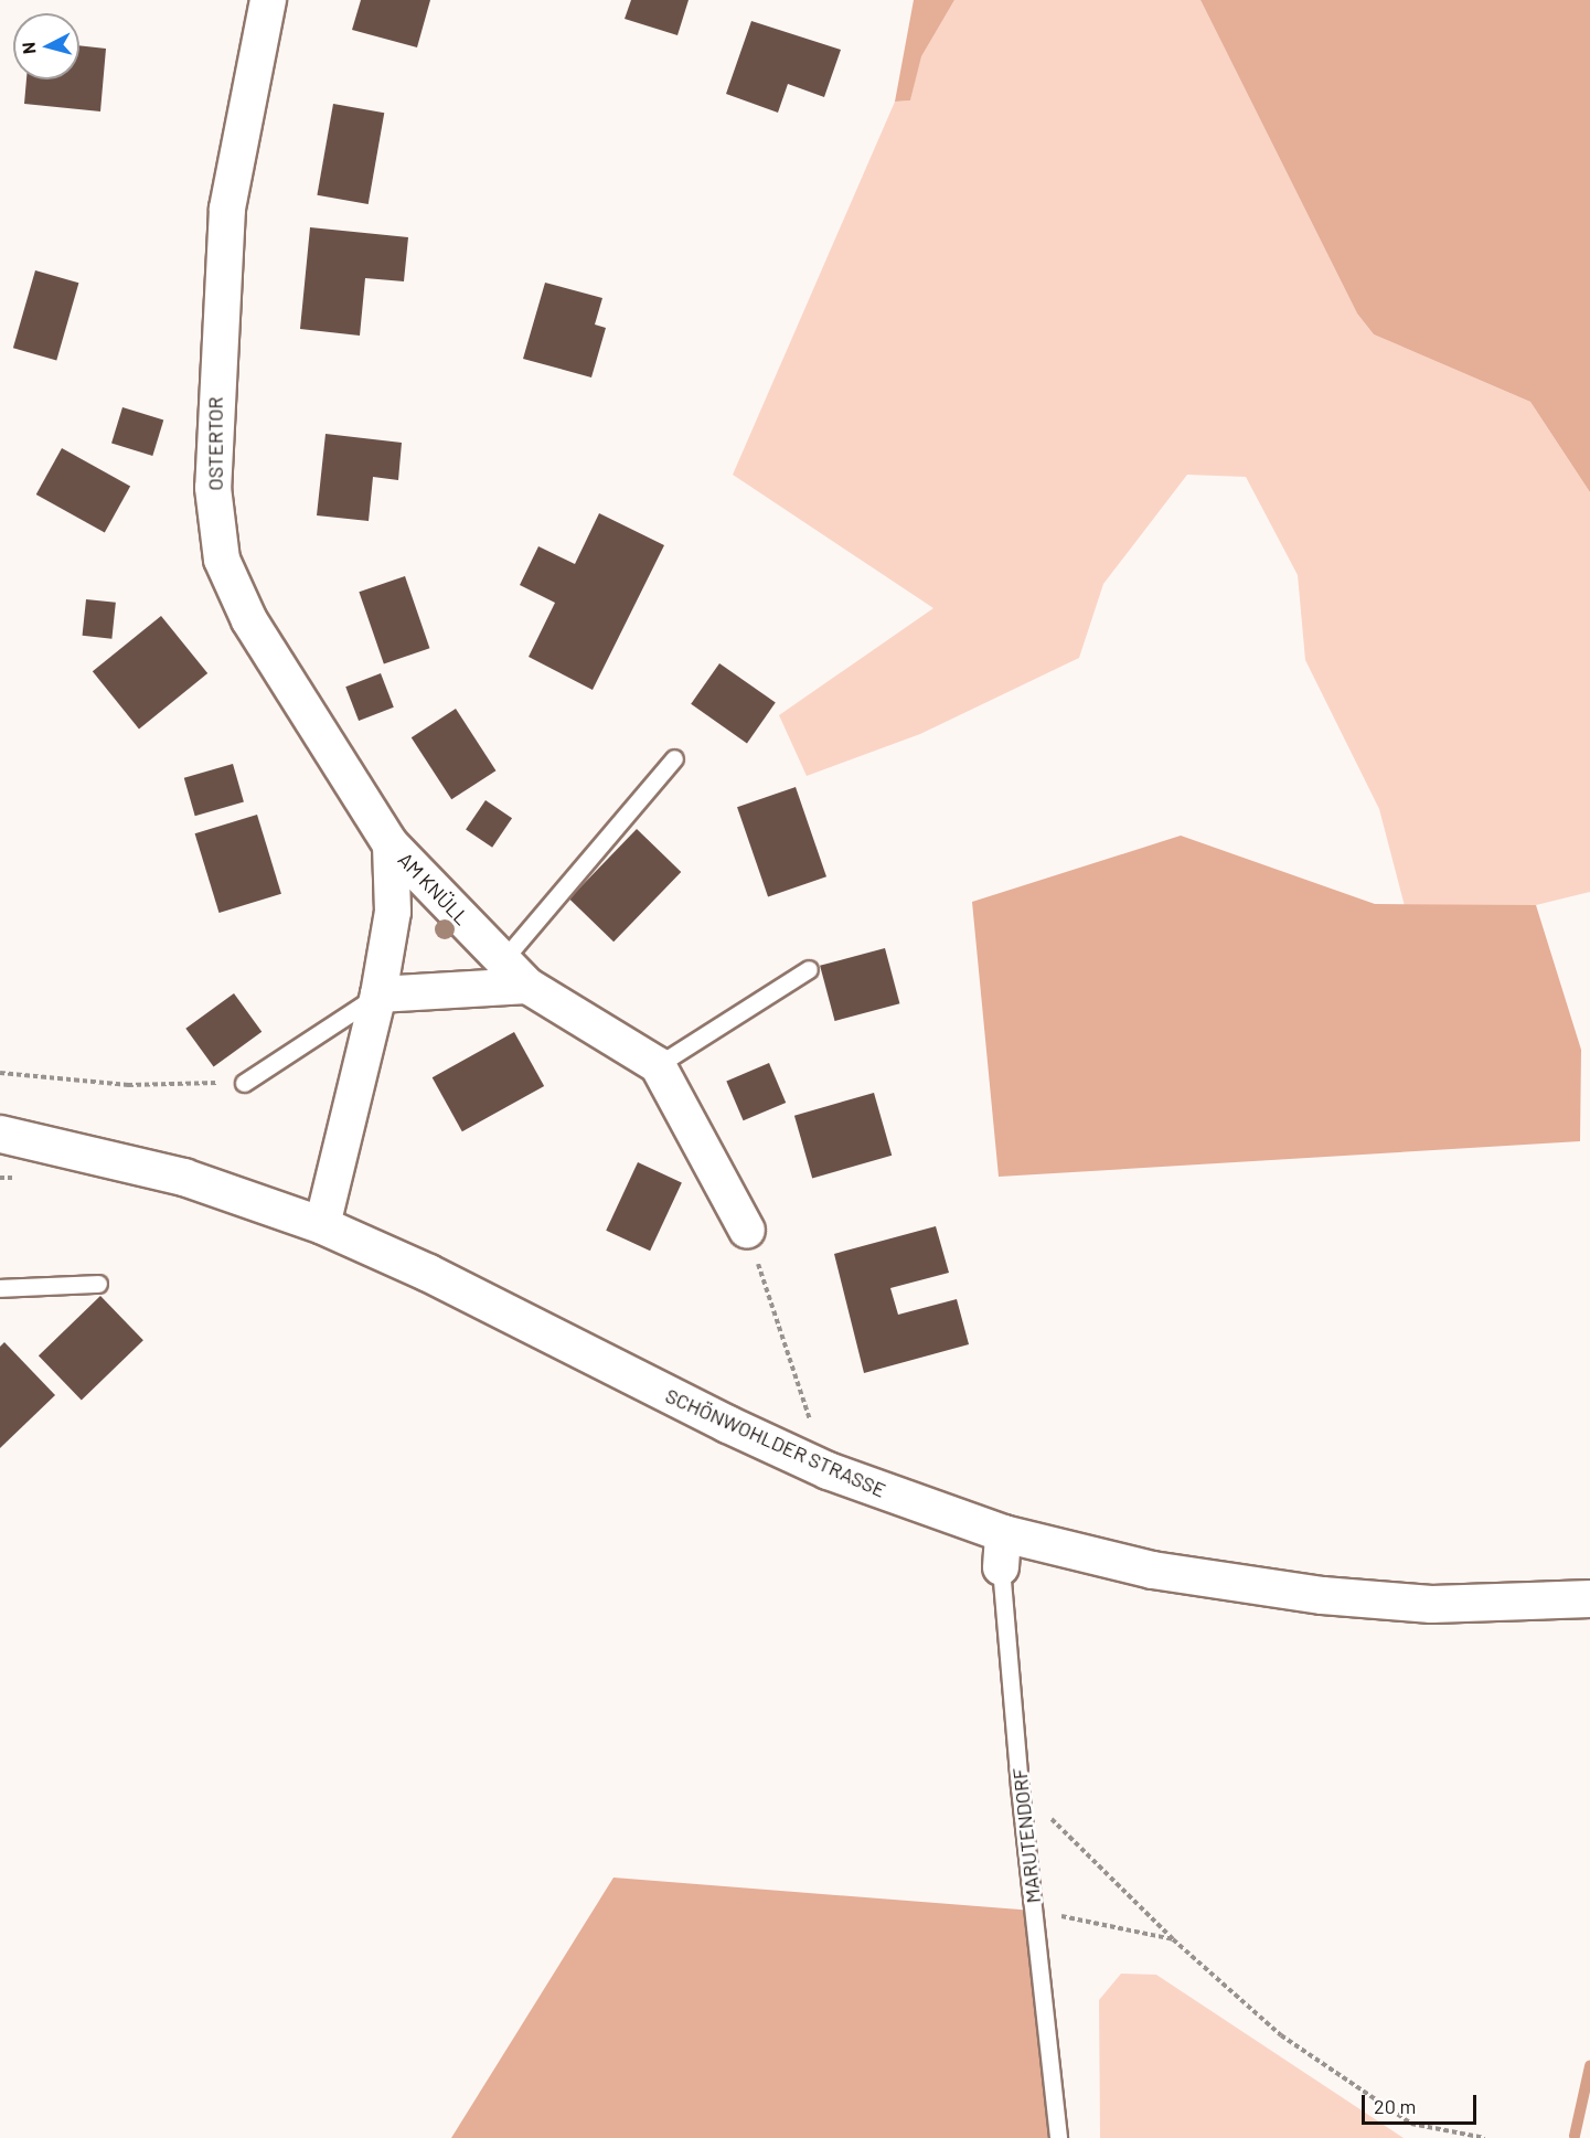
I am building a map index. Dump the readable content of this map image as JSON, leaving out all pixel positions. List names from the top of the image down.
{
  "streets": {
    "street": ["OSTERTOR", "AM KNÜLL", "SCHÖNWOHLDER STRASSE"],
    "lane": ["MARUTENDORF"]
  },
  "crossings": [
    ["OSTERTOR", "AM KNÜLL"],
    ["AM KNÜLL", "SCHÖNWOHLDER STRASSE"],
    ["SCHÖNWOHLDER STRASSE", "MARUTENDORF"]
  ],
  "scale_bar": "20 m",
  "north": "left"
}
